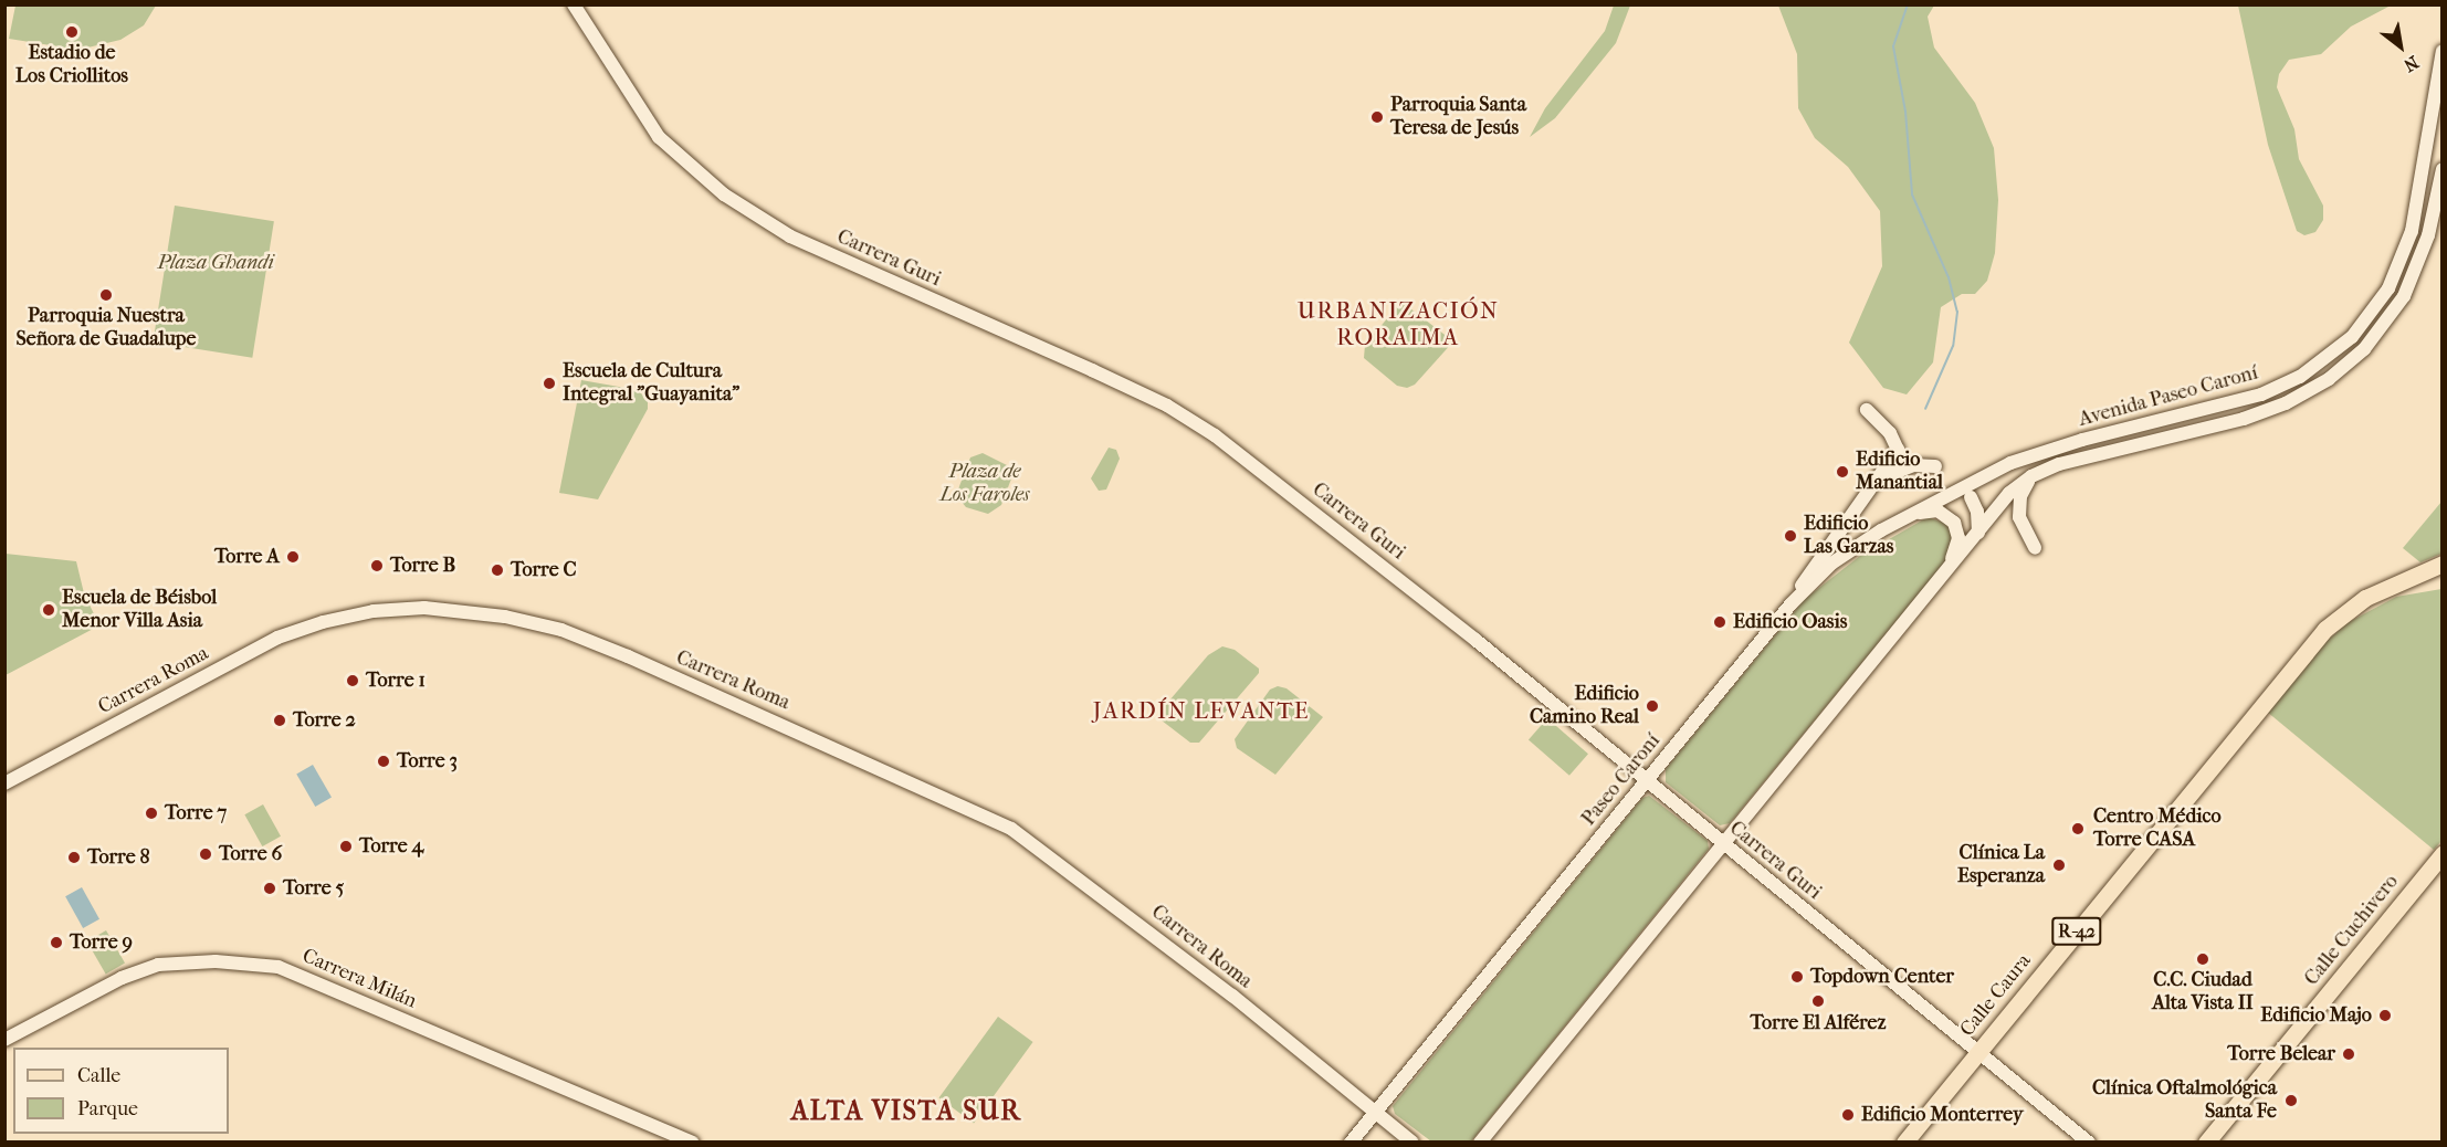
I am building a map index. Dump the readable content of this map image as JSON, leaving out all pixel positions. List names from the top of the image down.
{
  "streets": {
    "main road": ["Calle Cuchivero", "R-42", "Calle Caura"],
    "street": [
      "Carrera Guri",
      "Avenida Paseo Caroní",
      "Carrera Roma",
      "Paseo Caroní",
      "Carrera Milán"
    ]
  },
  "crossings": [
    ["Carrera Guri", "Paseo Caroní"],
    ["Carrera Guri", "Calle Caura"],
    ["Avenida Paseo Caroní", "Paseo Caroní"],
    ["Carrera Roma", "Paseo Caroní"],
    ["R-42", "Calle Caura"]
  ],
  "districts": ["URBANIZACIÓN RORAIMA", "JARDÍN LEVANTE", "ALTA VISTA SUR"],
  "parks": ["Plaza Ghandi", "Plaza de Los Faroles"],
  "places": [
    "Estadio de Los Criollitos",
    "Parroquia Santa Teresa de Jesús",
    "Parroquia Nuestra Señora de Guadalupe",
    "Escuela de Cultura Integral \"Guayanita\"",
    "Edificio Manantial",
    "Edificio Las Garzas",
    "Torre A",
    "Torre B",
    "Torre C",
    "Escuela de Béisbol Menor Villa Asia",
    "Edificio Oasis",
    "Torre 1",
    "Edificio Camino Real",
    "Torre 2",
    "Torre 3",
    "Torre 7",
    "Centro Médico Torre CASA",
    "Torre 4",
    "Torre 6",
    "Torre 8",
    "Clínica La Esperanza",
    "Torre 5",
    "Torre 9",
    "C.C. Ciudad Alta Vista II",
    "Topdown Center",
    "Torre El Alférez",
    "Edificio Majo",
    "Torre Belear",
    "Clínica Oftalmológica Santa Fe",
    "Edificio Monterrey"
  ],
  "legend": ["Calle", "Parque"],
  "north": "bottom right"
}
